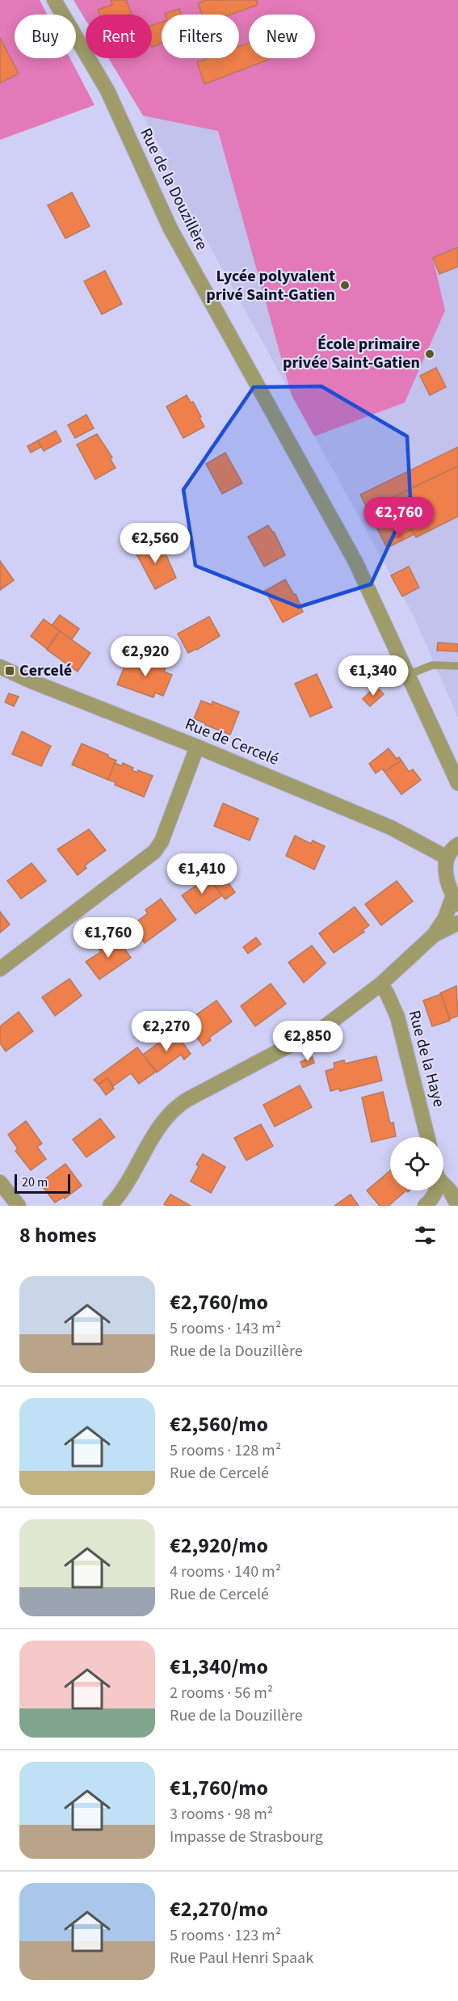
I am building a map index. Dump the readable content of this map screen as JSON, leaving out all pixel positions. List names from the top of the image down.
{
  "streets": {
    "street": ["Rue de la Douzillère", "Rue de Cercelé", "Rue de la Haye"]
  },
  "places": {
    "other": ["Lycée polyvalent privé Saint-Gatien", "École primaire privée Saint-Gatien"],
    "transit": ["Cercelé"]
  },
  "scale_bar": "20 m",
  "page": {
    "chip": [
      "Buy",
      "Rent",
      "Filters",
      "New"
    ],
    "price": [
      "€2,760",
      "€2,560",
      "€2,920",
      "€1,340",
      "€1,410",
      "€1,760",
      "€2,270",
      "€2,850"
    ],
    "scale": "20 m",
    "heading": "8 homes",
    "list": [
      {
        "name": "€2,760/mo",
        "note": "5 rooms · 143 m² · Rue de la Douzillère"
      },
      {
        "name": "€2,560/mo",
        "note": "5 rooms · 128 m² · Rue de Cercelé"
      },
      {
        "name": "€2,920/mo",
        "note": "4 rooms · 140 m² · Rue de Cercelé"
      },
      {
        "name": "€1,340/mo",
        "note": "2 rooms · 56 m² · Rue de la Douzillère"
      },
      {
        "name": "€1,760/mo",
        "note": "3 rooms · 98 m² · Impasse de Strasbourg"
      },
      {
        "name": "€2,270/mo",
        "note": "5 rooms · 123 m² · Rue Paul Henri Spaak"
      }
    ]
  }
}
